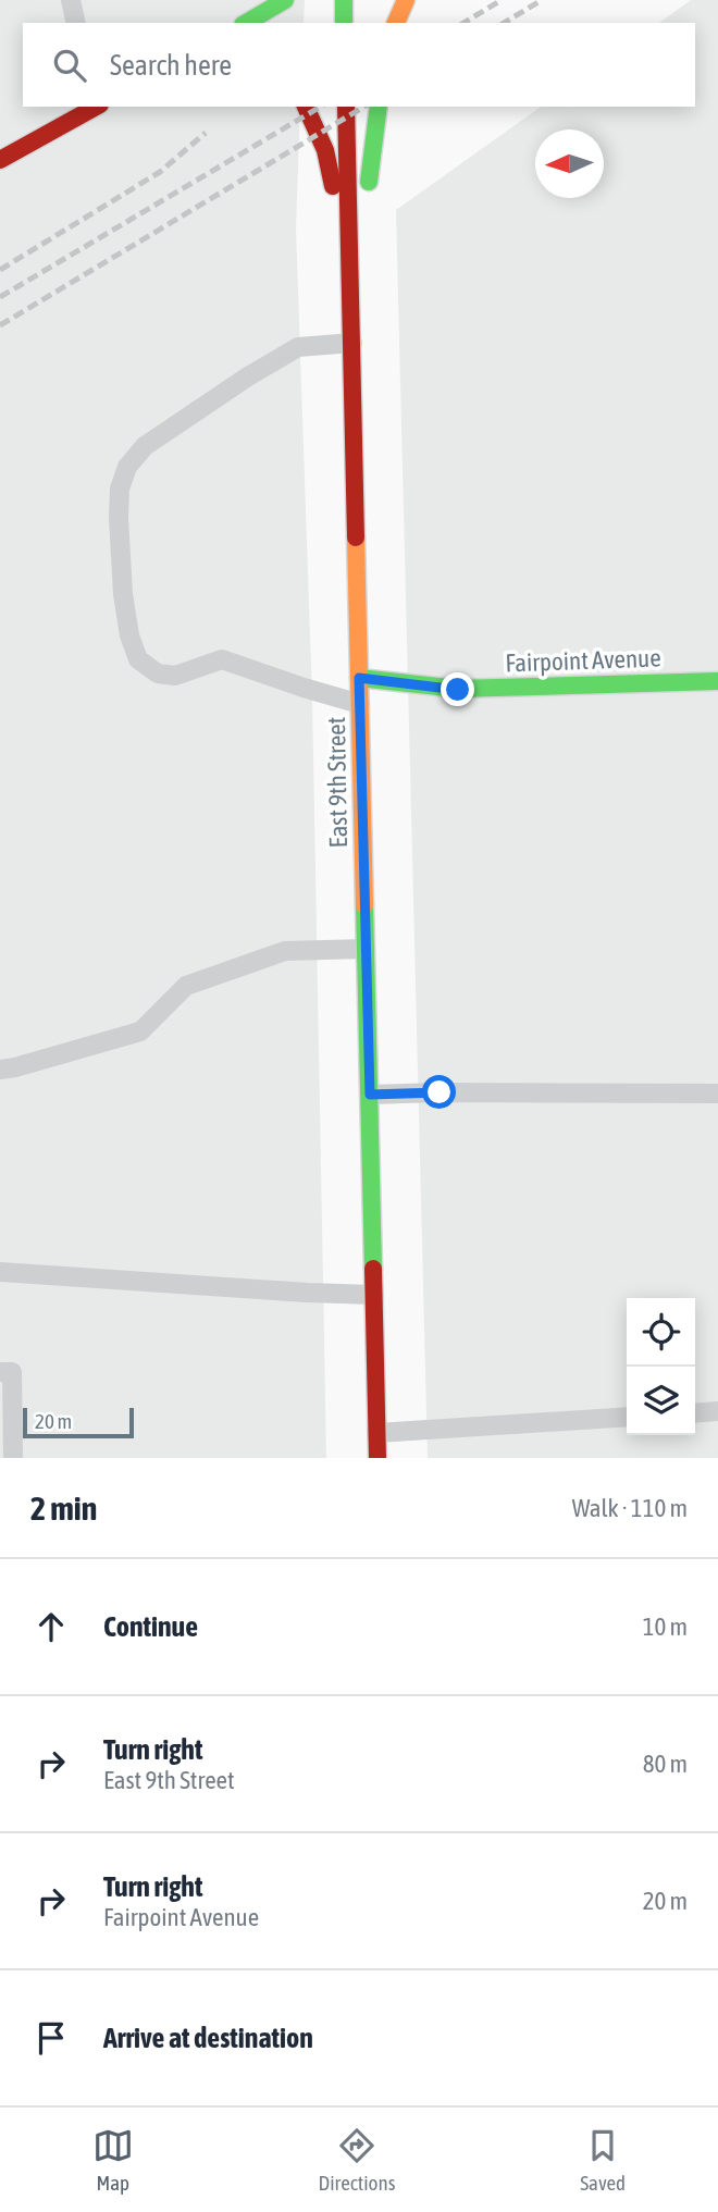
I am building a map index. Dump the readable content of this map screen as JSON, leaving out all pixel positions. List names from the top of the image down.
{
  "streets": {
    "main road": ["Fairpoint Avenue", "East 9th Street"]
  },
  "crossings": [
    ["Fairpoint Avenue", "East 9th Street"]
  ],
  "scale_bar": "20 m",
  "north": "left",
  "page": {
    "search": "Search here",
    "scale": "20 m",
    "heading": ["2 min", "Walk · 110 m"],
    "list": [
      ["Continue", "10 m"],
      ["Turn right", "East 9th Street", "80 m"],
      ["Turn right", "Fairpoint Avenue", "20 m"],
      "Arrive at destination"
    ],
    "nav": ["Map", "Directions", "Saved"]
  }
}
